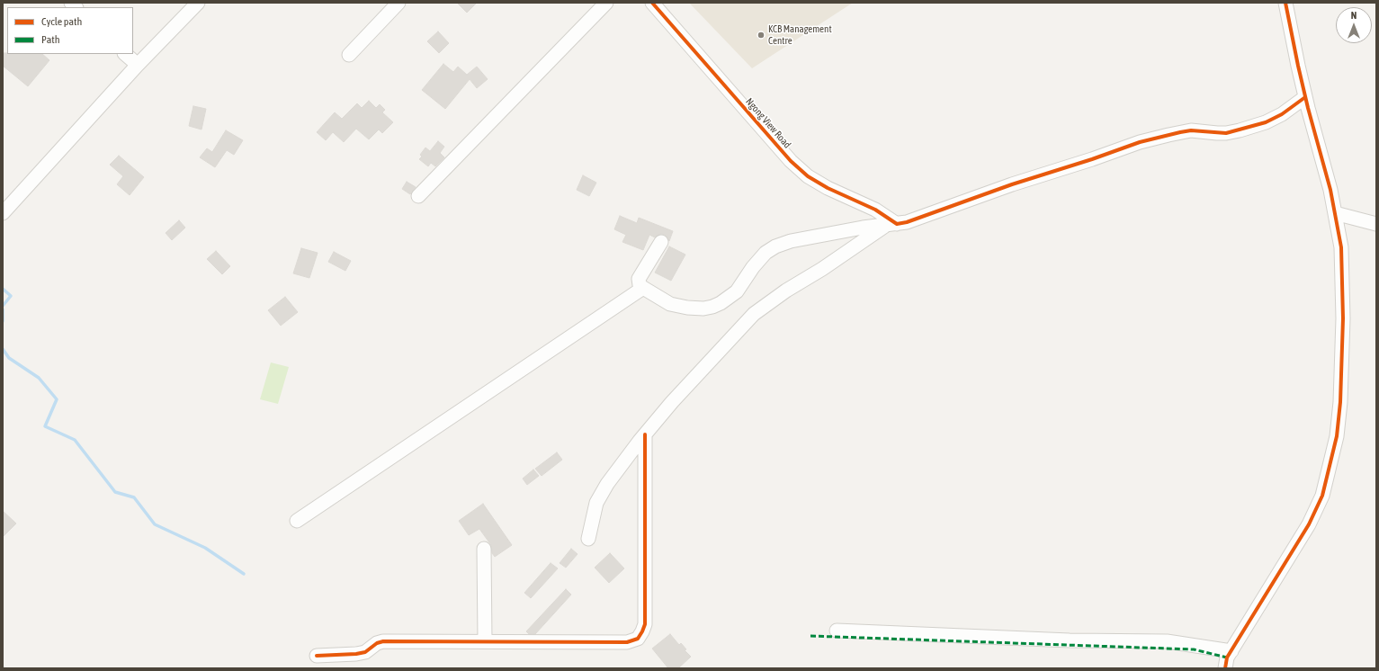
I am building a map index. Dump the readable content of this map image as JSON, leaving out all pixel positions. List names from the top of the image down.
{
  "streets": {
    "street": ["Ngong View Road"]
  },
  "places": ["KCB Management Centre"],
  "legend": ["Cycle path", "Path"],
  "north": "top"
}
